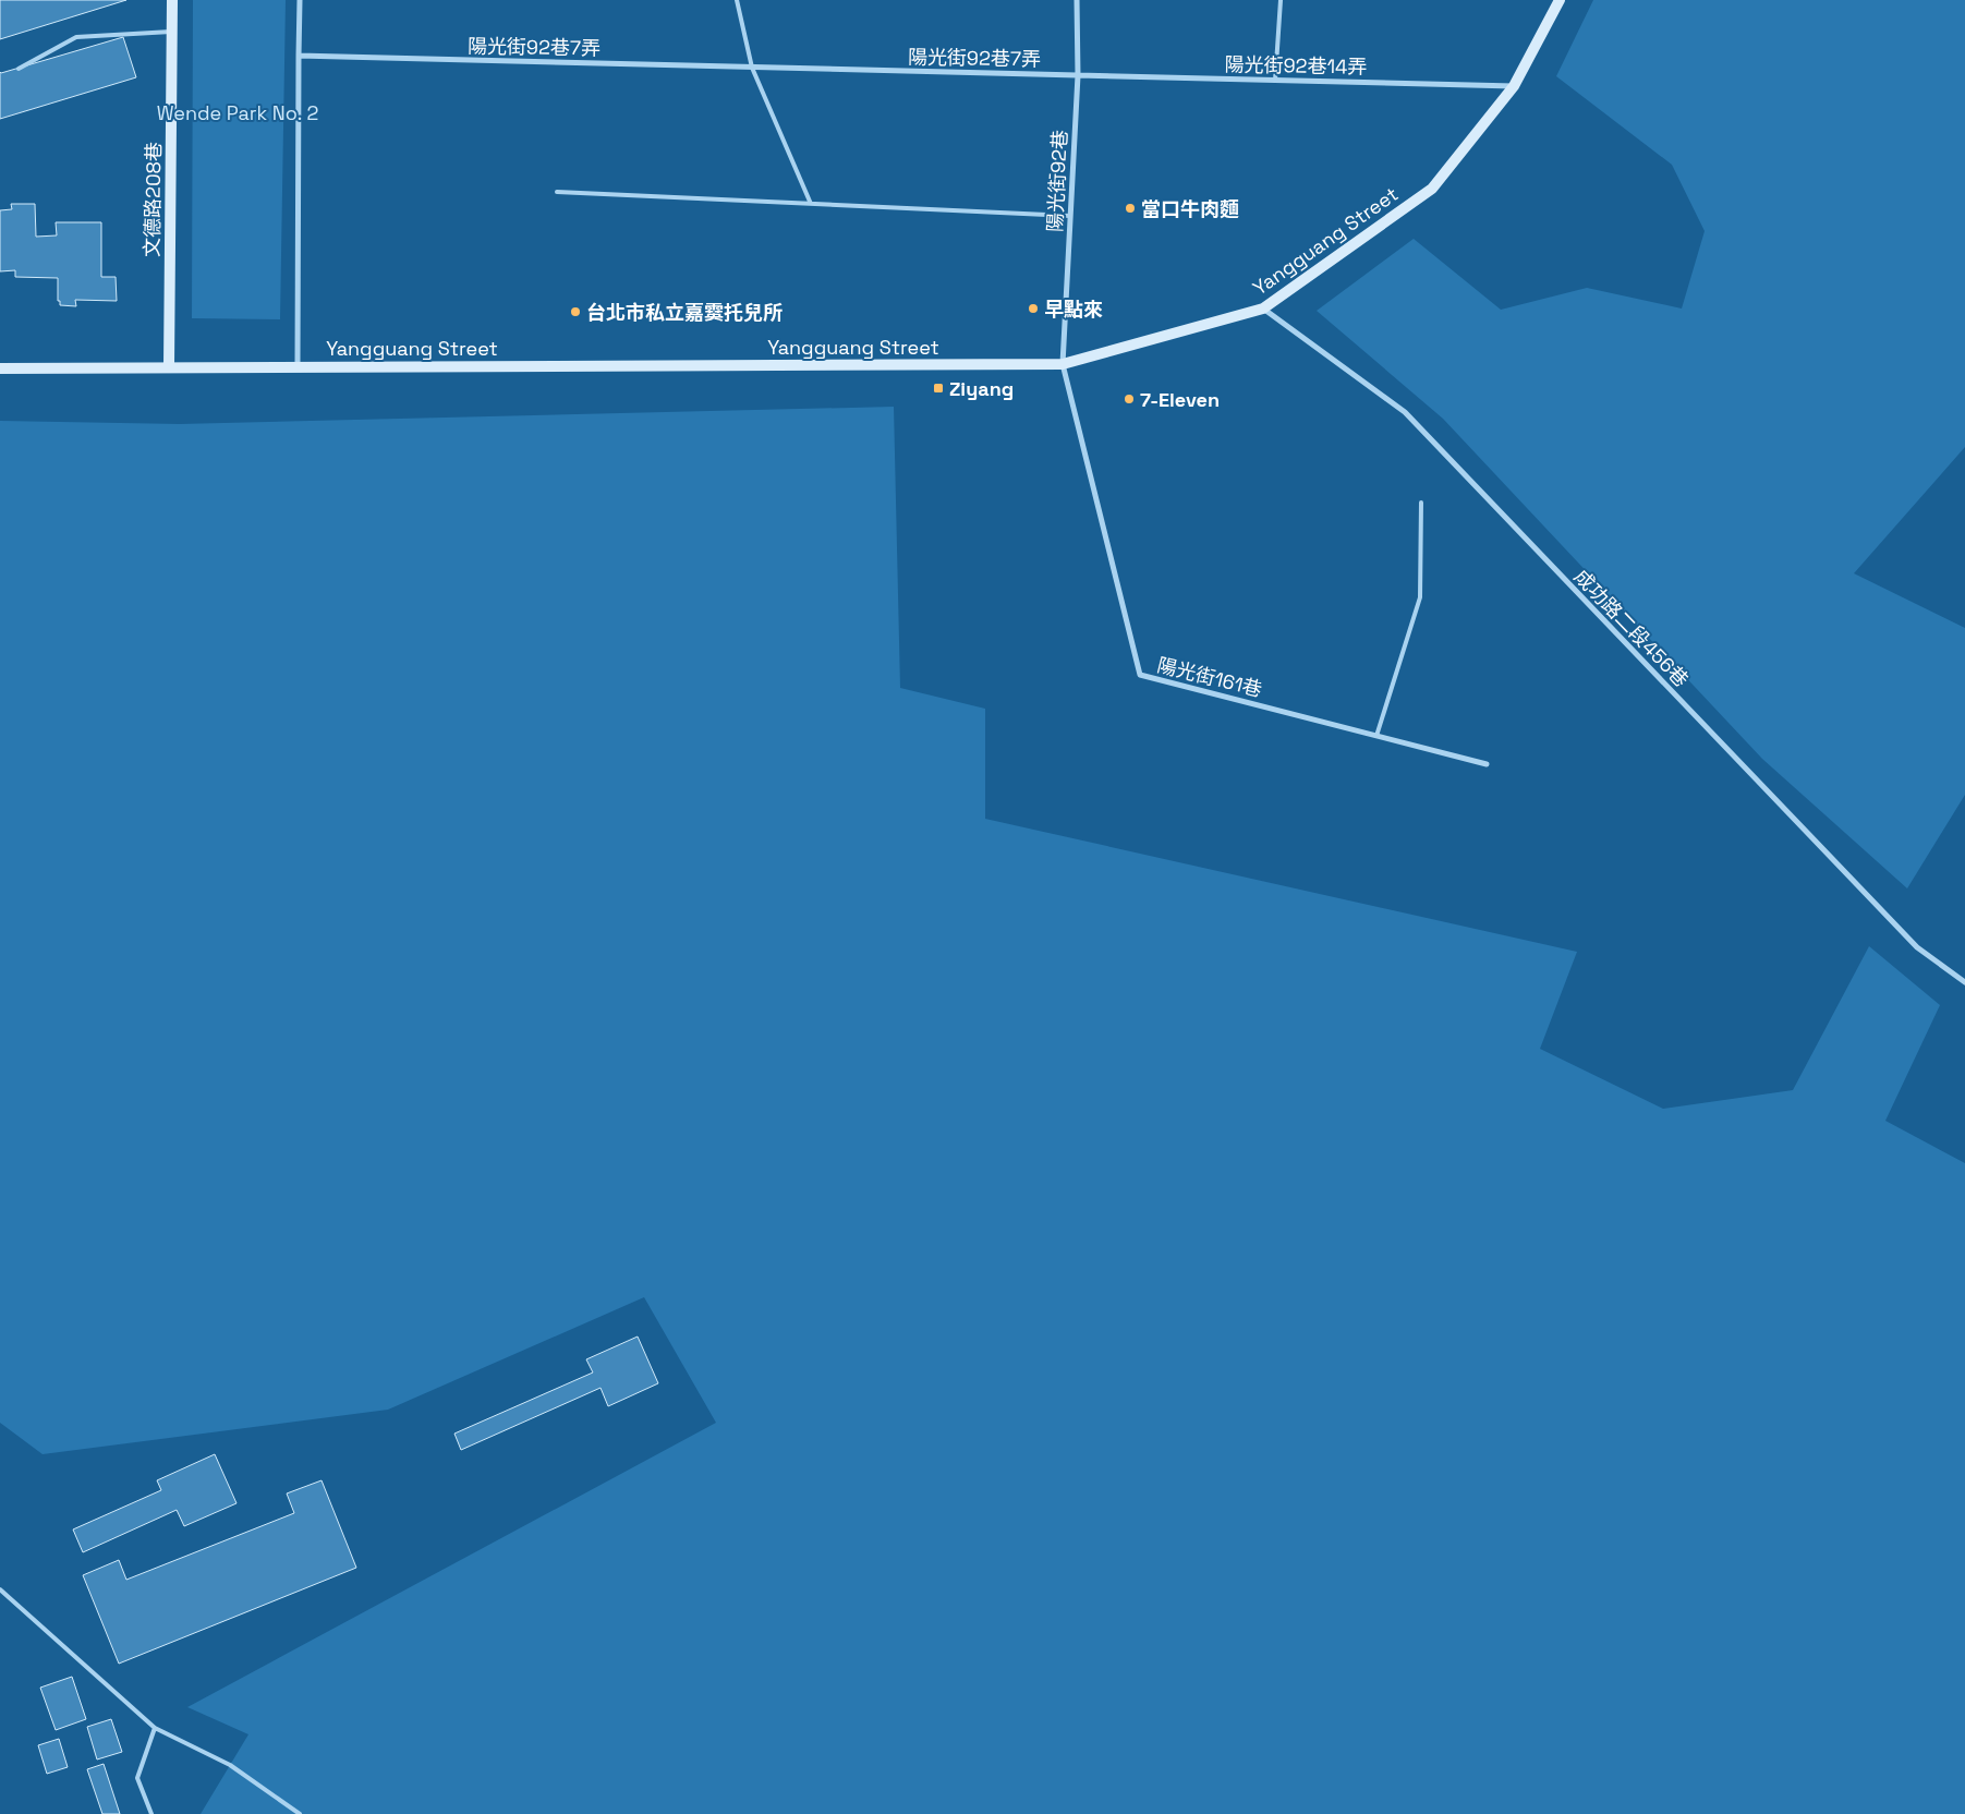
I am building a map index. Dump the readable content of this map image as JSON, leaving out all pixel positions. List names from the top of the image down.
{
  "streets": {
    "street": [
      "陽光街92巷7弄",
      "陽光街92巷14弄",
      "陽光街92巷",
      "文德路208巷",
      "Yangguang Street",
      "成功路二段456巷",
      "陽光街161巷"
    ]
  },
  "crossings": [
    ["陽光街92巷7弄", "陽光街92巷14弄"],
    ["陽光街92巷7弄", "陽光街92巷"],
    ["陽光街92巷14弄", "陽光街92巷"],
    ["陽光街92巷14弄", "Yangguang Street"],
    ["陽光街92巷", "Yangguang Street"],
    ["陽光街92巷", "陽光街161巷"],
    ["文德路208巷", "Yangguang Street"],
    ["Yangguang Street", "成功路二段456巷"],
    ["Yangguang Street", "陽光街161巷"]
  ],
  "parks": ["Wende Park No. 2"],
  "places": {
    "other": [
      "當口牛肉麵",
      "早點來",
      "台北市私立嘉霙托兒所",
      "7-Eleven"
    ],
    "transit": ["Ziyang"]
  }
}
